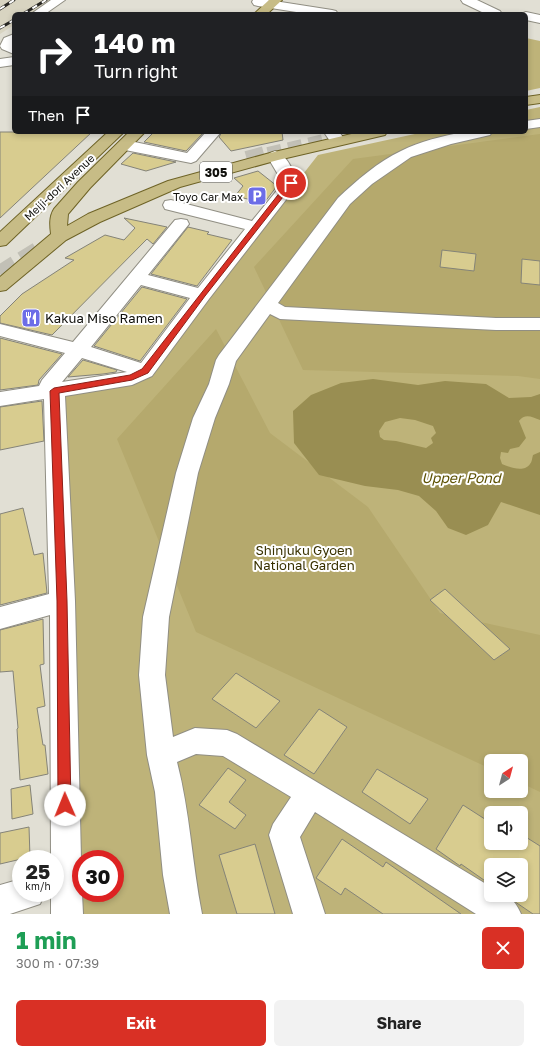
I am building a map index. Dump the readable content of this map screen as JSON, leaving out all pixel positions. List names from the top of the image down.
{
  "streets": {
    "main road": ["305", "Meiji-dori Avenue"]
  },
  "crossings": [
    ["305", "Meiji-dori Avenue"]
  ],
  "water": ["Upper Pond"],
  "parks": ["Shinjuku Gyoen National Garden"],
  "places": {
    "parking": ["Toyo Car Max"],
    "restaurant": ["Kakua Miso Ramen"]
  },
  "north": "top right",
  "page": {
    "turn": ["140 m", "Turn right"],
    "then": "Then",
    "speed": "25 km/h",
    "limit": "30",
    "heading": ["1 min", "300 m · 07:39"],
    "buttons": ["Exit", "Share"]
  }
}
